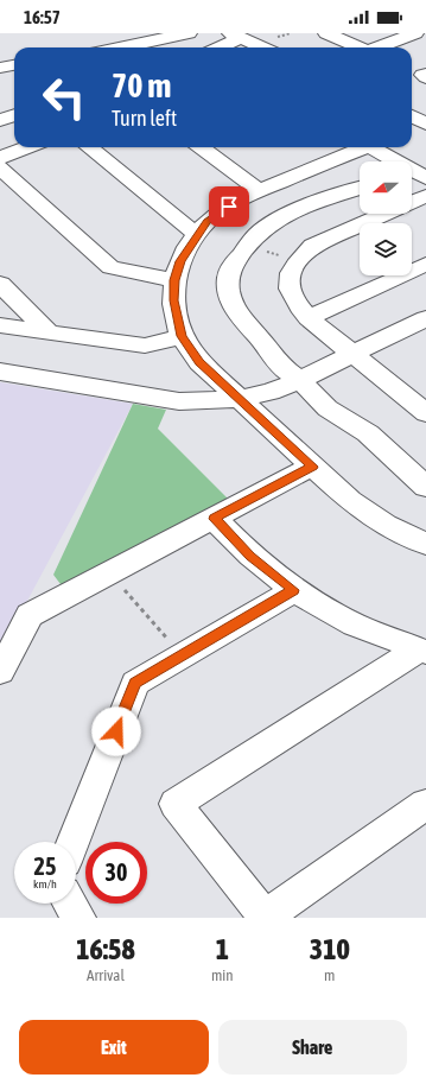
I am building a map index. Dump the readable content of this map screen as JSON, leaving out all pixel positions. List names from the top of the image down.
{
  "north": "left",
  "page": {
    "status": "16:57",
    "turn": ["70 m", "Turn left"],
    "speed": "25 km/h",
    "limit": "30",
    "eta": [
      "16:58",
      "Arrival",
      "1",
      "min",
      "310",
      "m"
    ],
    "buttons": ["Exit", "Share"]
  }
}
